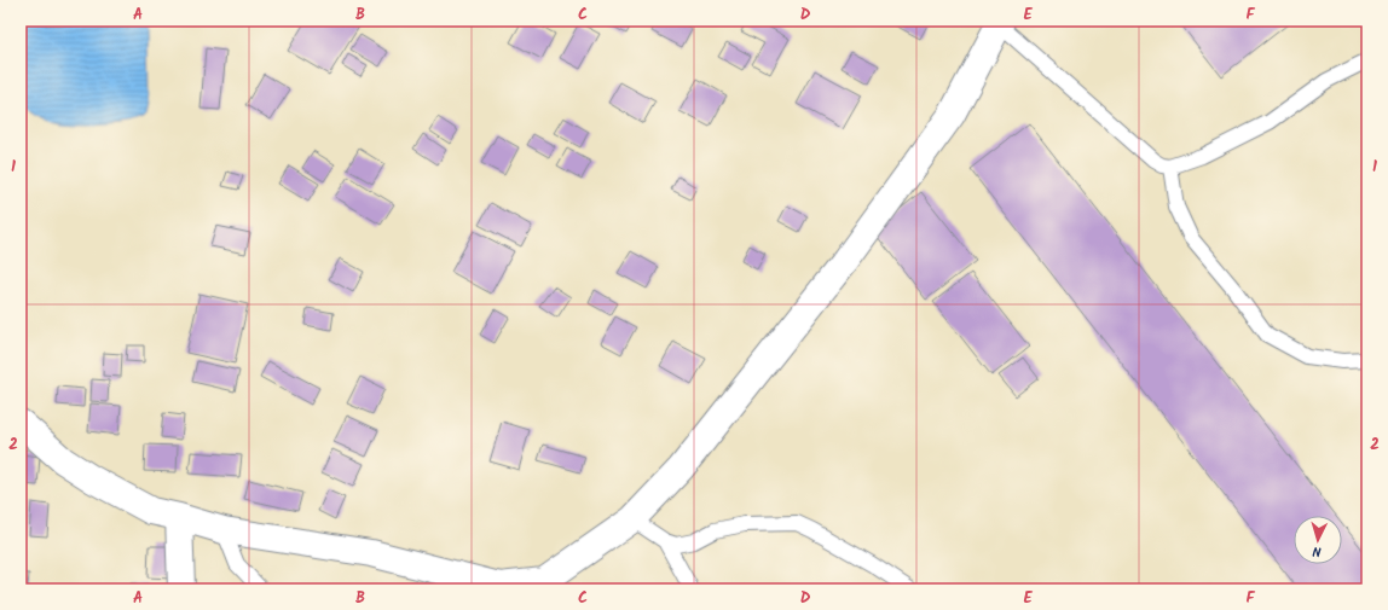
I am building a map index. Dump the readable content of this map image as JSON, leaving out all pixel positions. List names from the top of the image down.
{
  "north": "bottom",
  "grid": {
    "columns": [
      "A",
      "B",
      "C",
      "D",
      "E",
      "F"
    ],
    "rows": ["1", "2"]
  }
}
